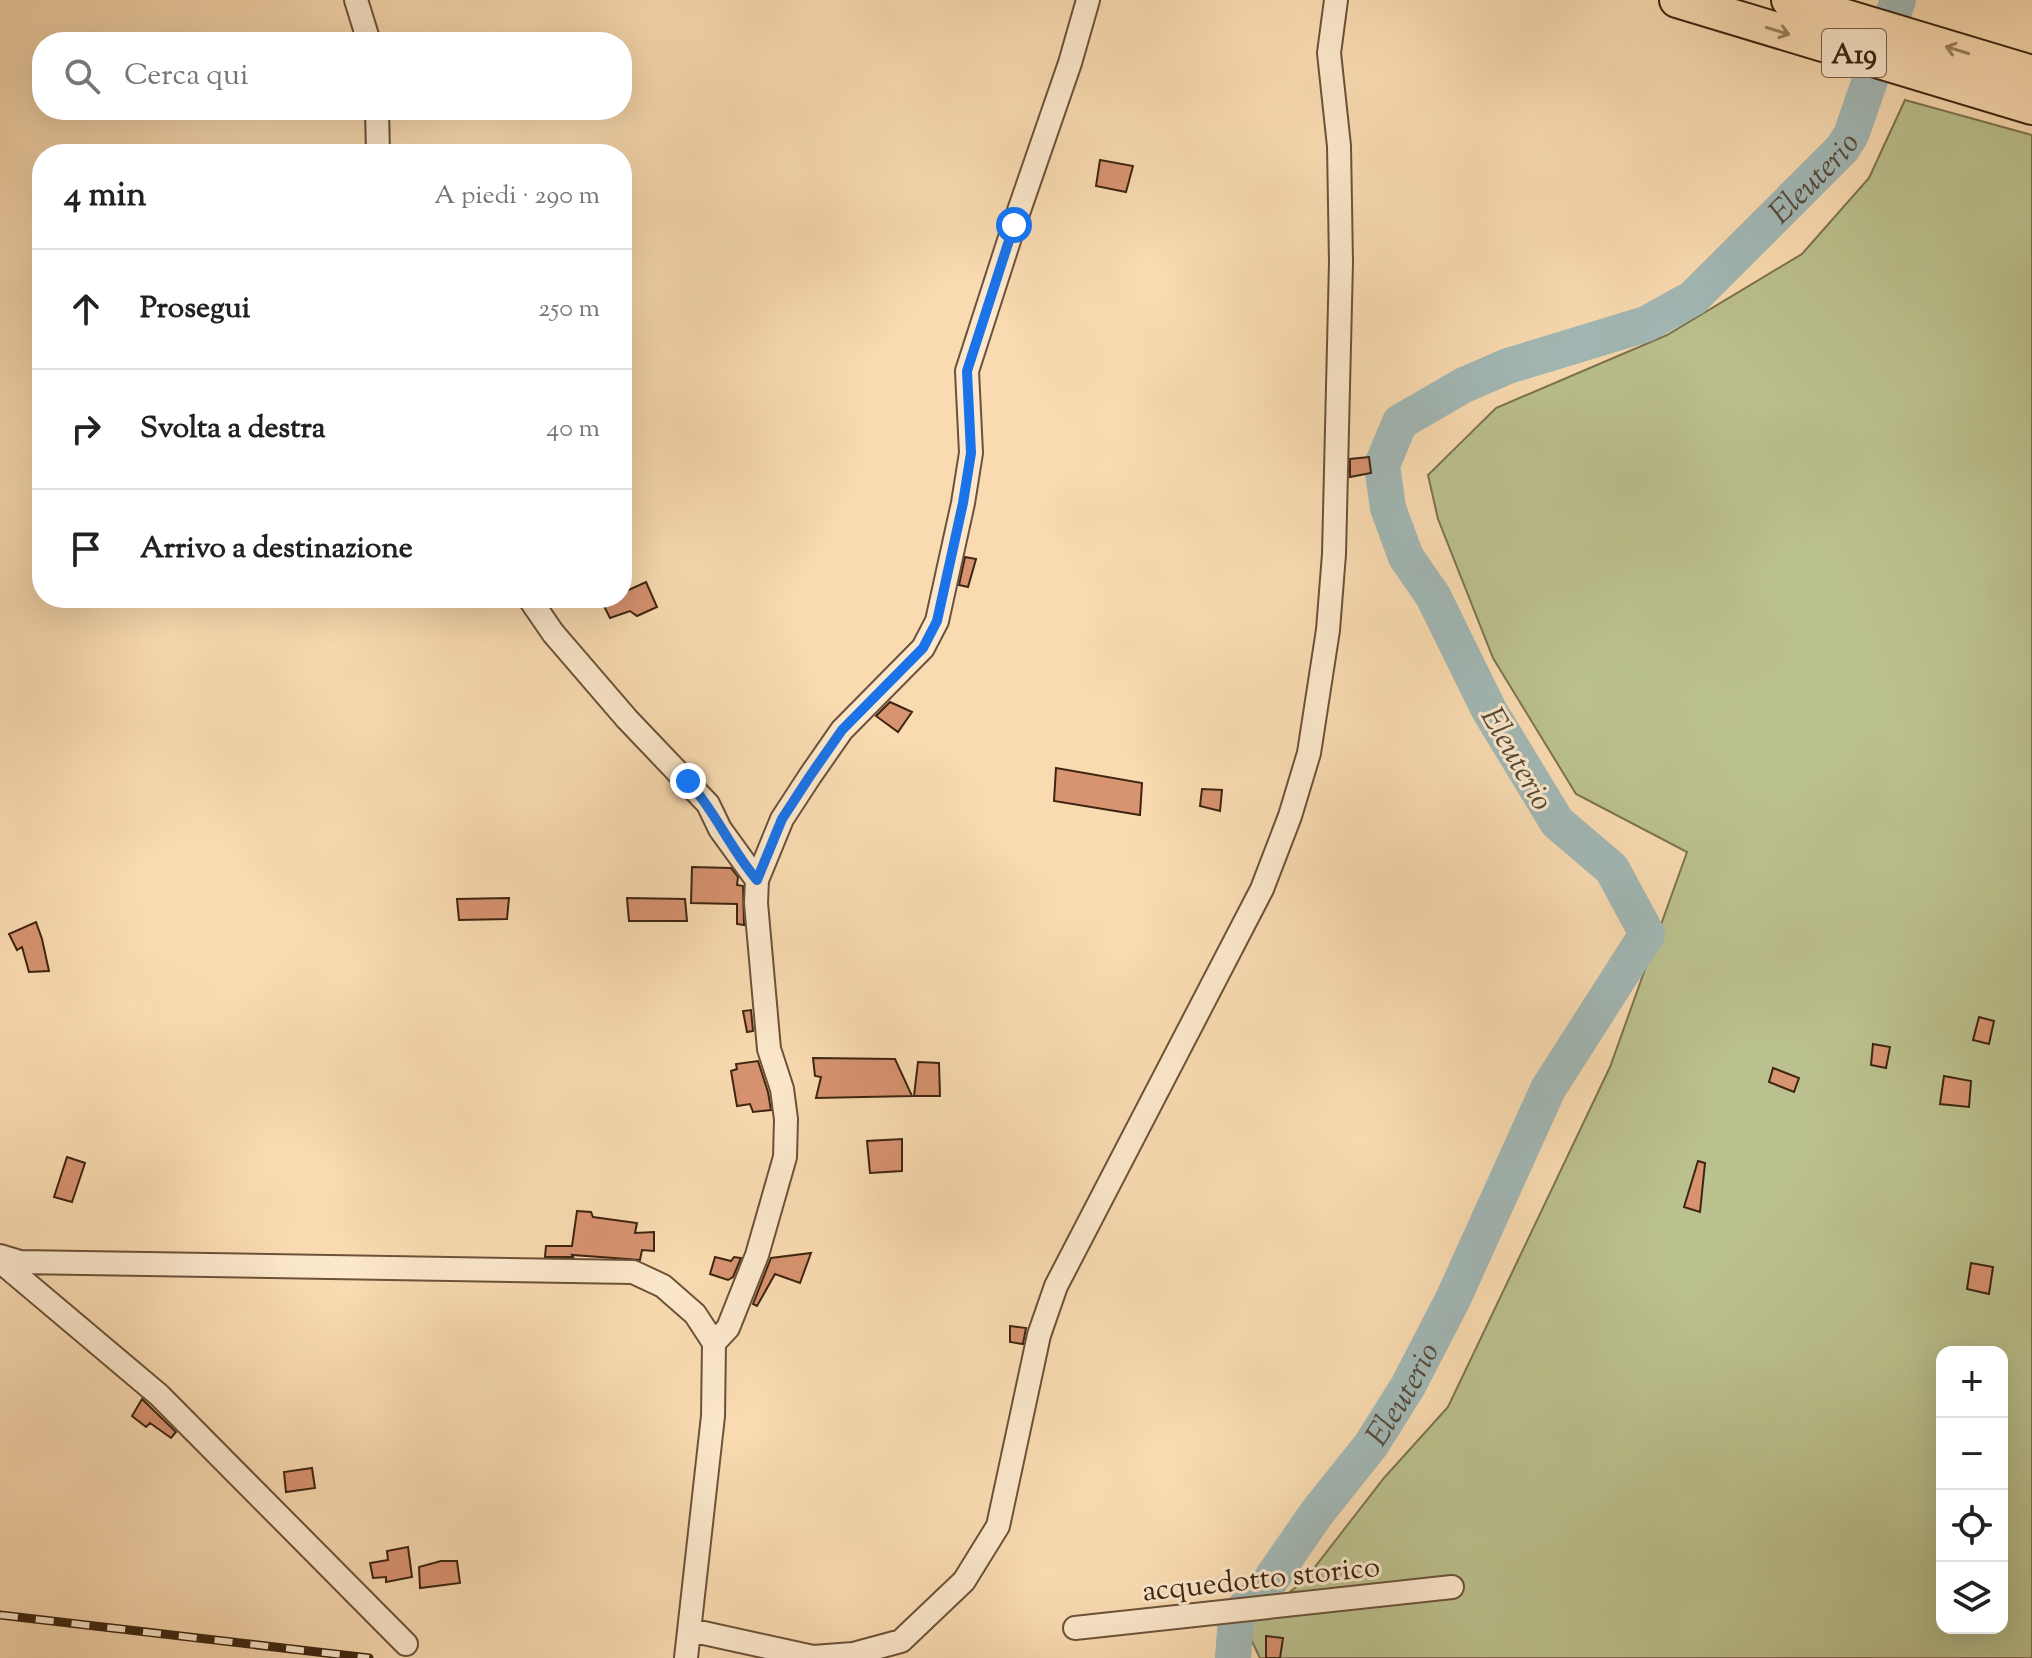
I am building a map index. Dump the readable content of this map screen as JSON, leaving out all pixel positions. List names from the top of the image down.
{
  "streets": {
    "highway": ["A19"],
    "street": ["acquedotto storico"]
  },
  "water": ["Eleuterio"],
  "page": {
    "search": "Cerca qui",
    "heading": ["4 min", "A piedi · 290 m"],
    "list": [
      ["Prosegui", "250 m"],
      ["Svolta a destra", "40 m"],
      "Arrivo a destinazione"
    ],
    "map_buttons": ["+", "−"]
  }
}
